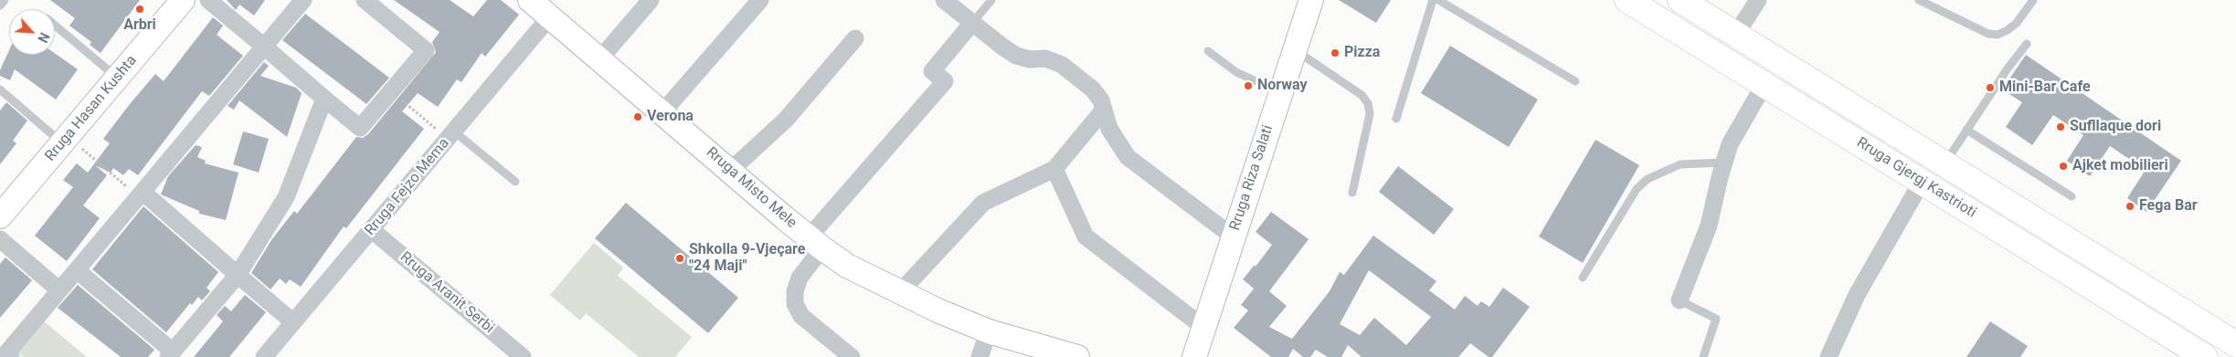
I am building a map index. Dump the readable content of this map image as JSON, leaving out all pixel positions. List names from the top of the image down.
{
  "streets": {
    "main road": ["Rruga Gjergj Kastrioti"],
    "street": [
      "Rruga Hasan Kushta",
      "Rruga Riza Salati",
      "Rruga Fejzo Mema",
      "Rruga Misto Mele",
      "Rruga Aranit Serbi"
    ]
  },
  "crossings": [
    ["Rruga Fejzo Mema", "Rruga Misto Mele"],
    ["Rruga Fejzo Mema", "Rruga Aranit Serbi"]
  ],
  "places": [
    "Arbri",
    "Pizza",
    "Norway",
    "Mini-Bar Cafe",
    "Verona",
    "Sufllaque dori",
    "Ajket mobilieri",
    "Fega Bar",
    "Shkolla 9-Vjeçare \"24 Maji\""
  ],
  "north": "bottom right"
}
